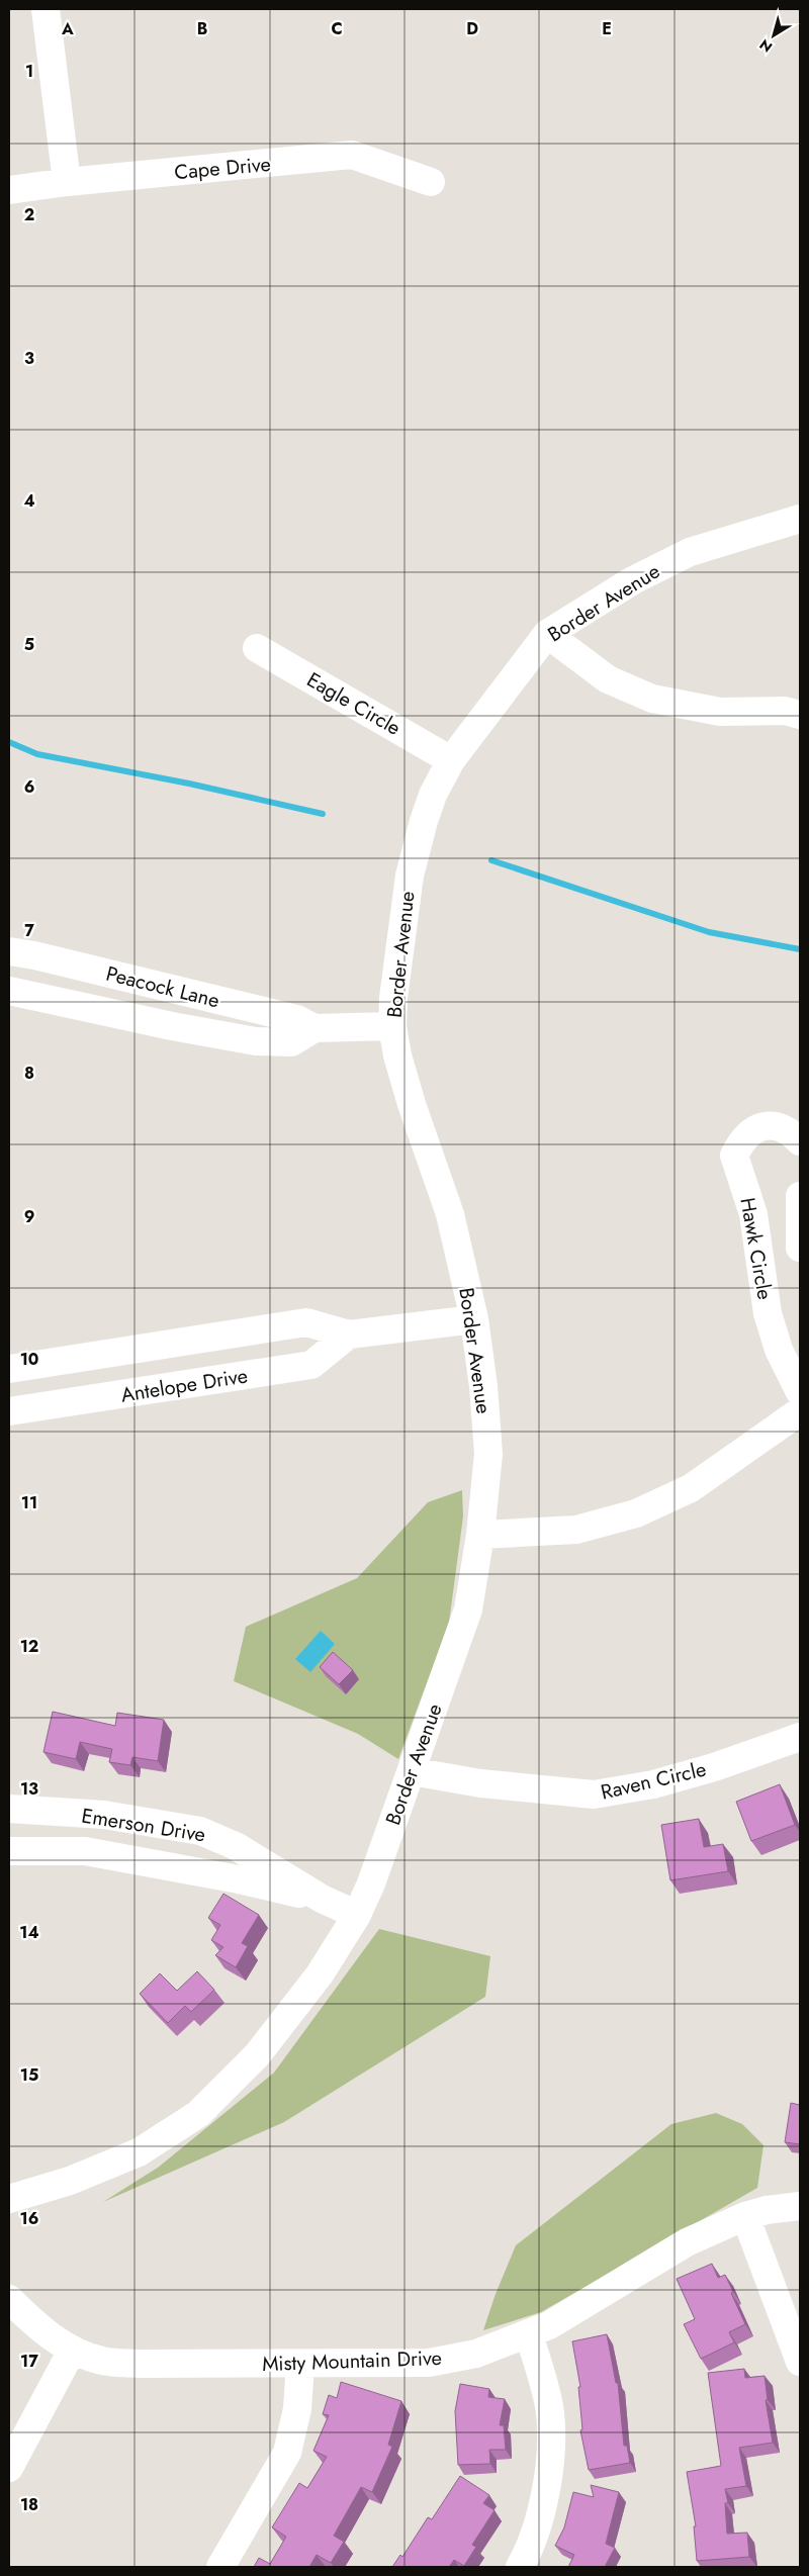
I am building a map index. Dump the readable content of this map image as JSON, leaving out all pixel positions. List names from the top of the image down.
{
  "streets": {
    "street": [
      "Cape Drive",
      "Border Avenue",
      "Eagle Circle",
      "Peacock Lane",
      "Hawk Circle",
      "Antelope Drive",
      "Raven Circle",
      "Emerson Drive",
      "Misty Mountain Drive"
    ]
  },
  "crossings": [
    ["Border Avenue", "Eagle Circle"],
    ["Border Avenue", "Peacock Lane"],
    ["Border Avenue", "Raven Circle"],
    ["Border Avenue", "Emerson Drive"]
  ],
  "north": "bottom left",
  "grid": {
    "columns": [
      "A",
      "B",
      "C",
      "D",
      "E"
    ],
    "rows": [
      "1",
      "2",
      "3",
      "4",
      "5",
      "6",
      "7",
      "8",
      "9",
      "10",
      "11",
      "12",
      "13",
      "14",
      "15",
      "16",
      "17",
      "18"
    ]
  }
}
